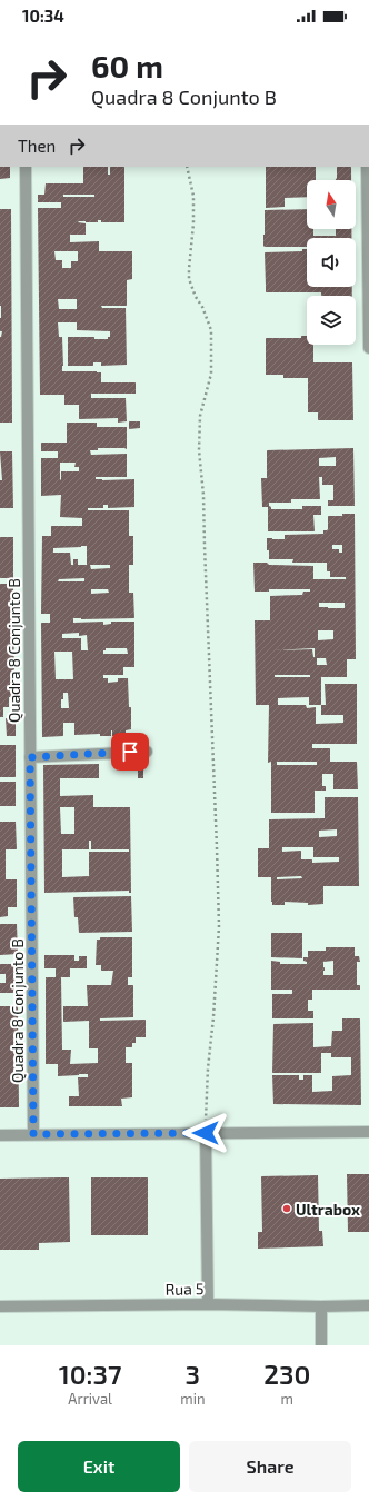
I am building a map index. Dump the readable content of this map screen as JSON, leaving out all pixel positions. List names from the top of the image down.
{
  "streets": {
    "street": ["Quadra 8 Conjunto B", "Rua 5"]
  },
  "places": ["Ultrabox"],
  "north": "top",
  "page": {
    "status": "10:34",
    "turn": ["60 m", "Quadra 8 Conjunto B"],
    "then": "Then",
    "eta": [
      "10:37",
      "Arrival",
      "3",
      "min",
      "230",
      "m"
    ],
    "buttons": ["Exit", "Share"]
  }
}
